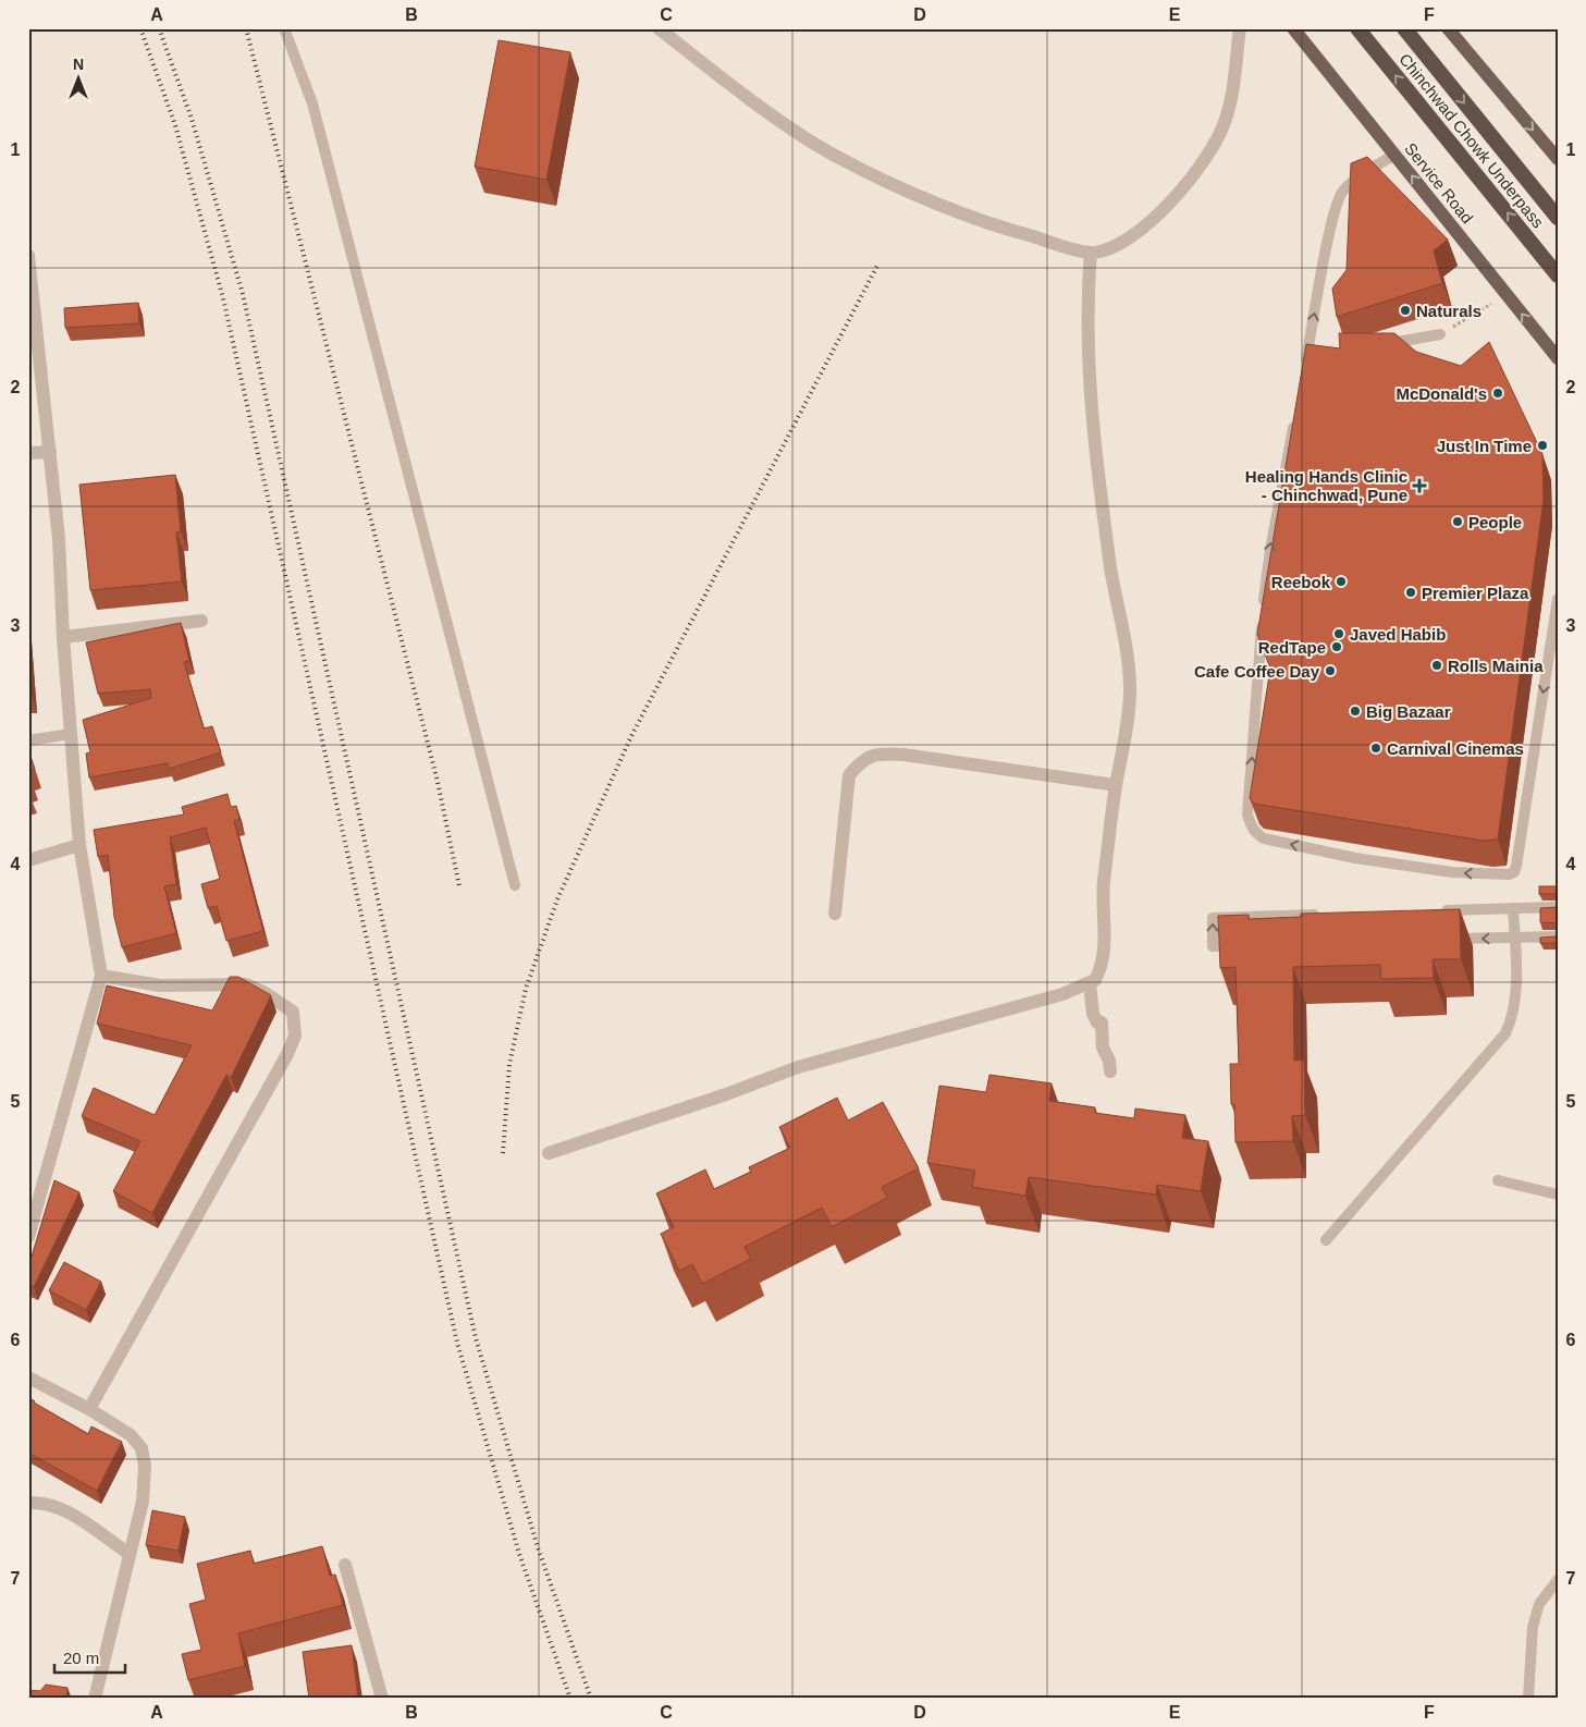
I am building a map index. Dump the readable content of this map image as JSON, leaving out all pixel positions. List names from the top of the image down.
{
  "streets": {
    "highway": ["Chinchwad Chowk Underpass"],
    "main road": ["Service Road"]
  },
  "one_way": ["Service Road"],
  "places": {
    "other": [
      "Naturals",
      "McDonald's",
      "Just In Time",
      "People",
      "Reebok",
      "Premier Plaza",
      "Javed Habib",
      "RedTape",
      "Rolls Mainia",
      "Cafe Coffee Day",
      "Big Bazaar",
      "Carnival Cinemas"
    ],
    "health": ["Healing Hands Clinic - Chinchwad, Pune"]
  },
  "scale_bar": "20 m",
  "north": "top",
  "grid": {
    "columns": [
      "A",
      "B",
      "C",
      "D",
      "E",
      "F"
    ],
    "rows": [
      "1",
      "2",
      "3",
      "4",
      "5",
      "6",
      "7"
    ]
  }
}
